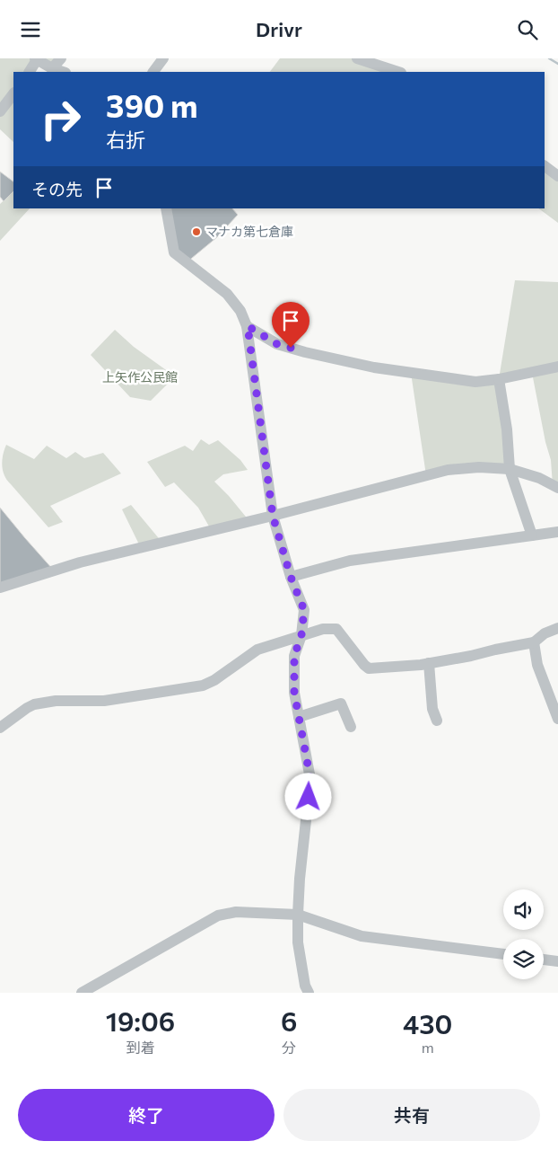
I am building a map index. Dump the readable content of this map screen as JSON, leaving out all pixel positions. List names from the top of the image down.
{
  "parks": ["上矢作公民館"],
  "places": ["マナカ第七倉庫"],
  "page": {
    "header": "Drivr",
    "turn": ["390 m", "右折"],
    "then": "その先",
    "eta": [
      "19:06",
      "到着",
      "6",
      "分",
      "430",
      "m"
    ],
    "buttons": ["終了", "共有"]
  }
}
